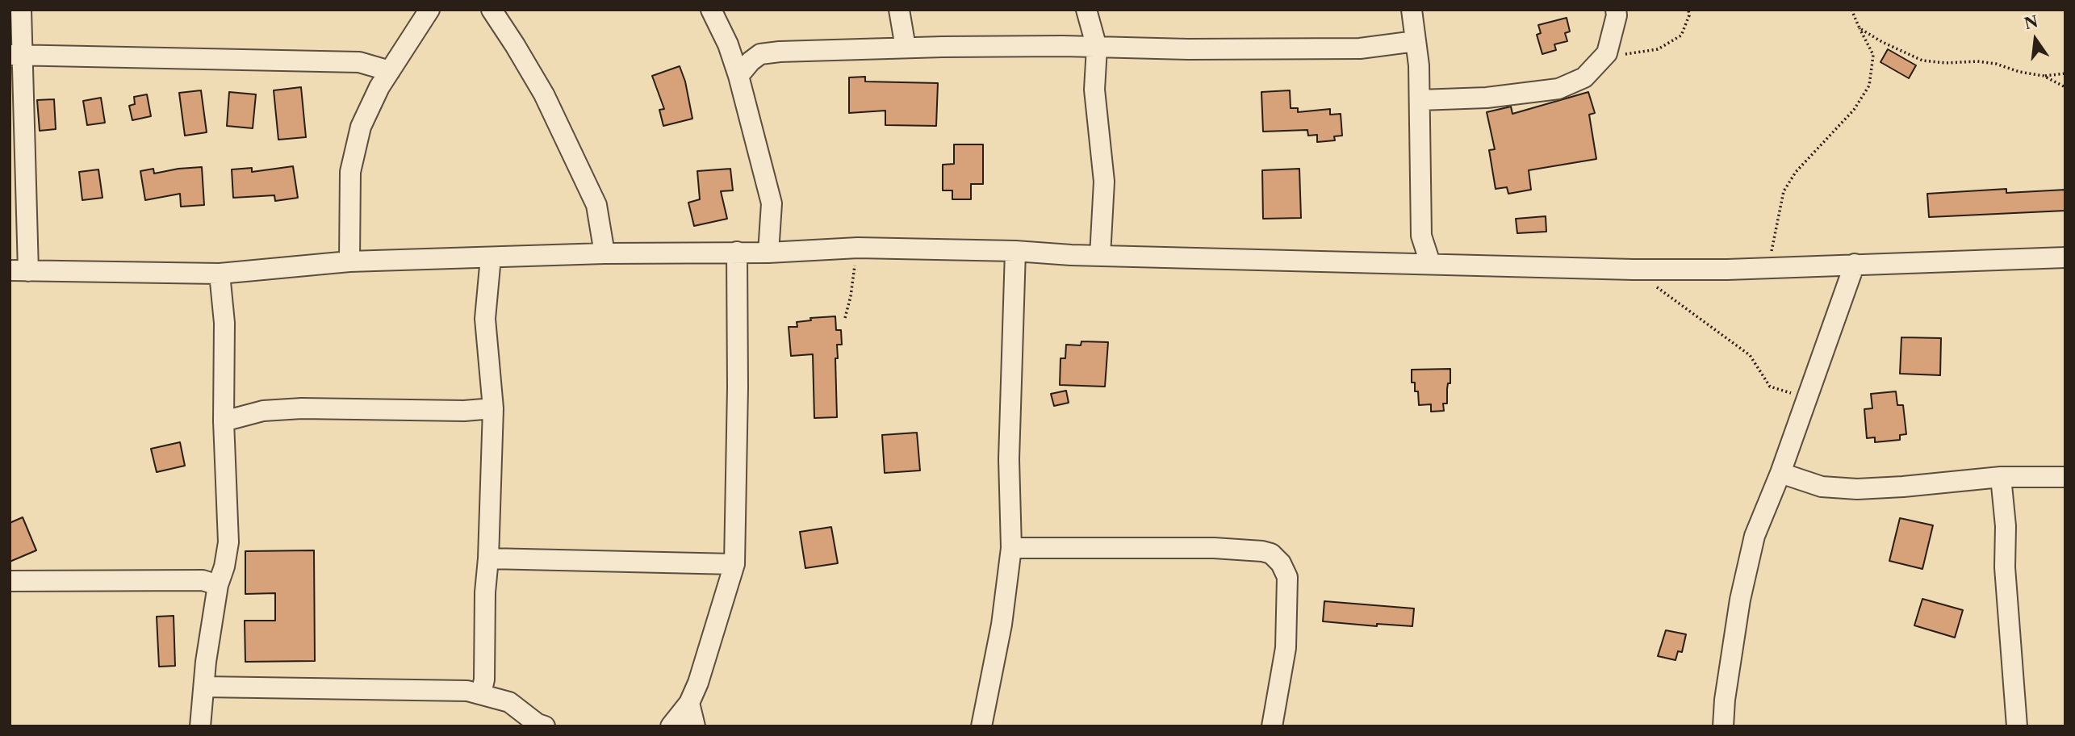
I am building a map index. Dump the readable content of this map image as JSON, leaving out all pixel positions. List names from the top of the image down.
{
  "north": "top"
}
